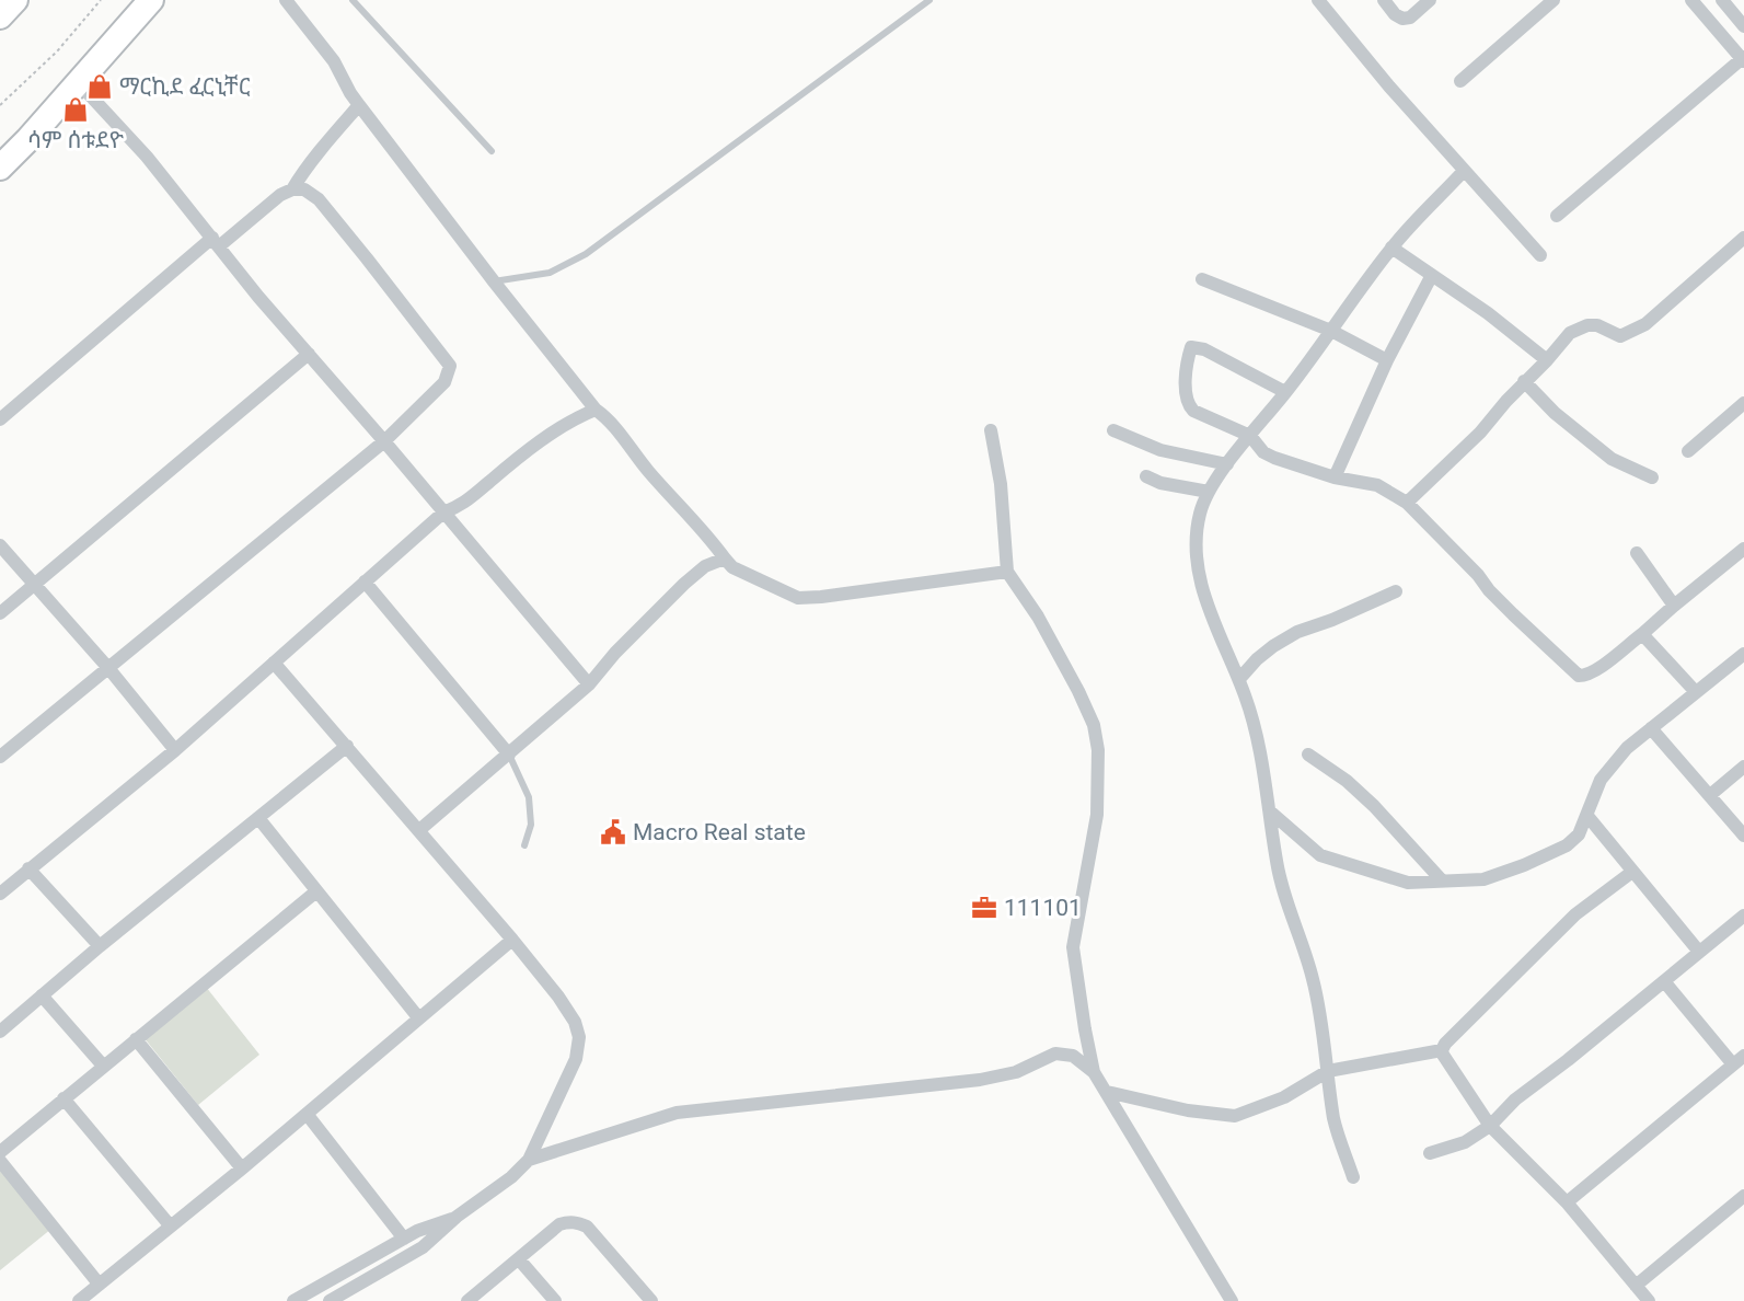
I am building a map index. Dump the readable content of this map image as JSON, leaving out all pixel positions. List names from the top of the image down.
{
  "places": {
    "shop": ["ማርኪደ ፈርኒቸር", "ሳም ሰቱደዮ"],
    "public building": ["Macro Real state"],
    "office": ["111101"]
  }
}
